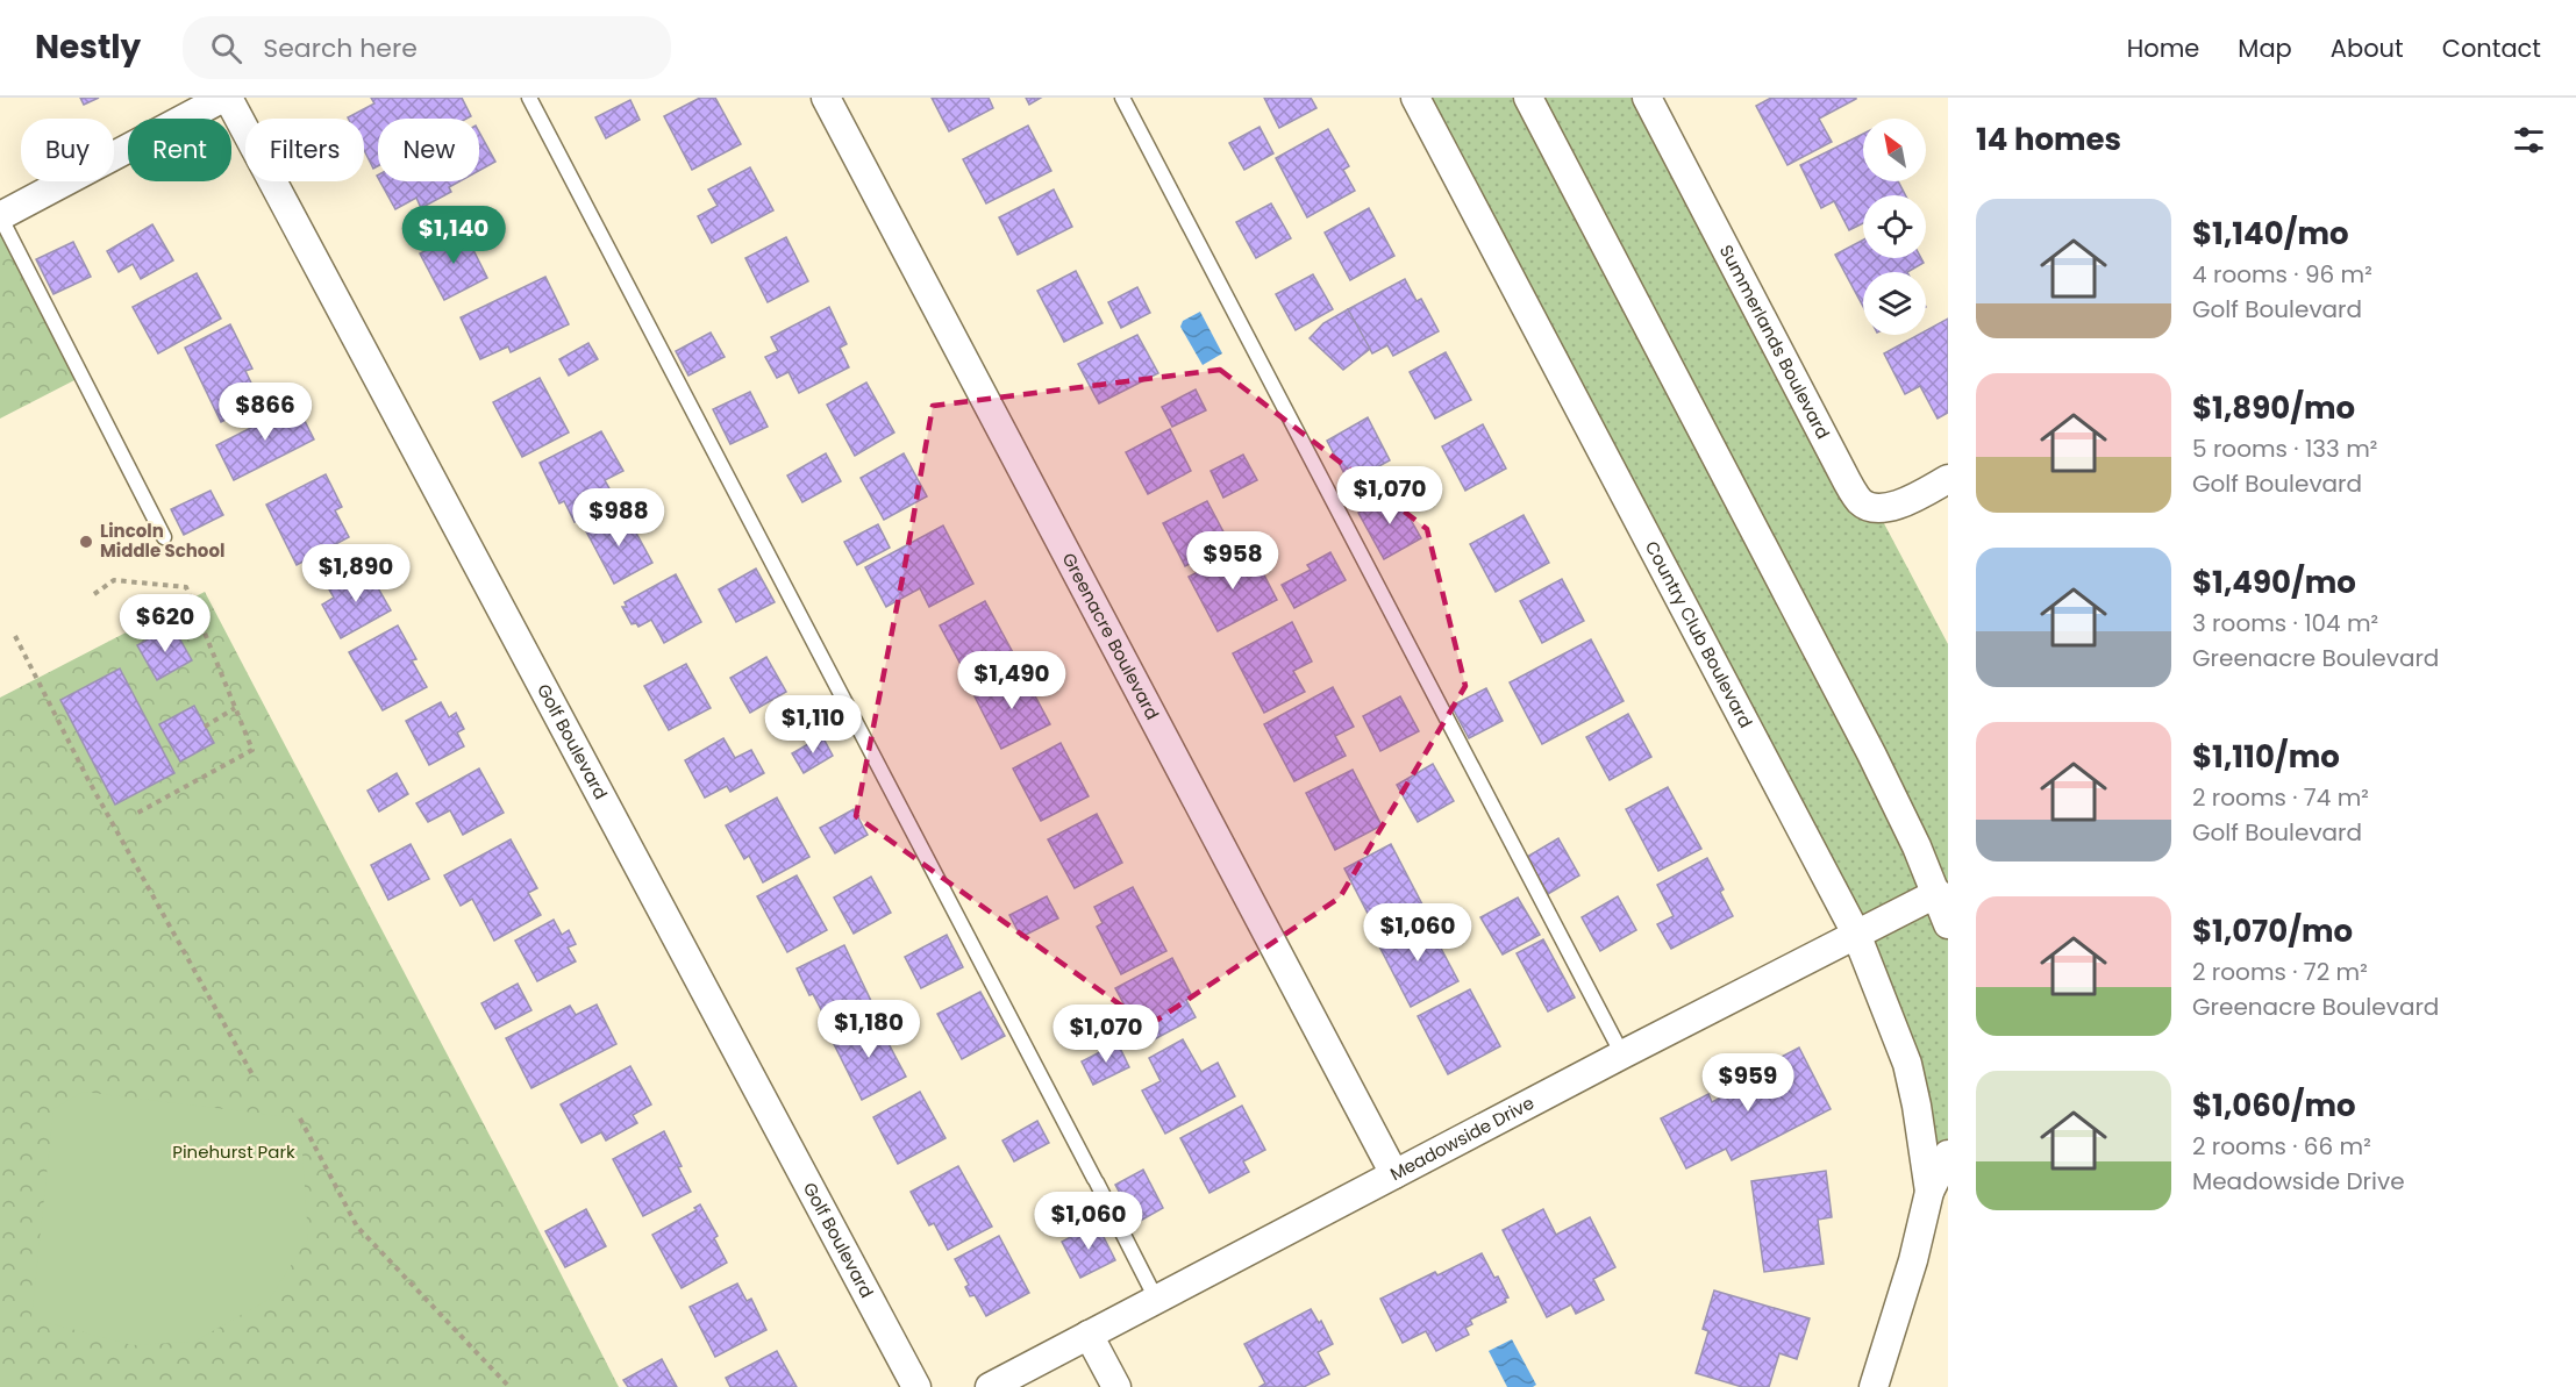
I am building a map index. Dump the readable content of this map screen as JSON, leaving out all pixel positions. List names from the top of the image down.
{
  "streets": {
    "street": [
      "Summerlands Boulevard",
      "Country Club Boulevard",
      "Greenacre Boulevard",
      "Golf Boulevard",
      "Meadowside Drive"
    ]
  },
  "crossings": [
    ["Country Club Boulevard", "Meadowside Drive"],
    ["Greenacre Boulevard", "Meadowside Drive"]
  ],
  "parks": ["Pinehurst Park"],
  "places": ["Lincoln Middle School"],
  "north": "top left",
  "page": {
    "header": "Nestly",
    "search": "Search here",
    "nav": [
      "Home",
      "Map",
      "About",
      "Contact"
    ],
    "heading": "14 homes",
    "chip": [
      "Buy",
      "Rent",
      "Filters",
      "New"
    ],
    "list": [
      {
        "name": "$1,140/mo",
        "note": "4 rooms · 96 m² · Golf Boulevard"
      },
      {
        "name": "$1,890/mo",
        "note": "5 rooms · 133 m² · Golf Boulevard"
      },
      {
        "name": "$1,490/mo",
        "note": "3 rooms · 104 m² · Greenacre Boulevard"
      },
      {
        "name": "$1,110/mo",
        "note": "2 rooms · 74 m² · Golf Boulevard"
      },
      {
        "name": "$1,070/mo",
        "note": "2 rooms · 72 m² · Greenacre Boulevard"
      },
      {
        "name": "$1,060/mo",
        "note": "2 rooms · 66 m² · Meadowside Drive"
      }
    ],
    "price": [
      "$1,140",
      "$866",
      "$1,070",
      "$988",
      "$958",
      "$1,890",
      "$620",
      "$1,490",
      "$1,110",
      "$1,060",
      "$1,180",
      "$1,070",
      "$959",
      "$1,060"
    ]
  }
}
